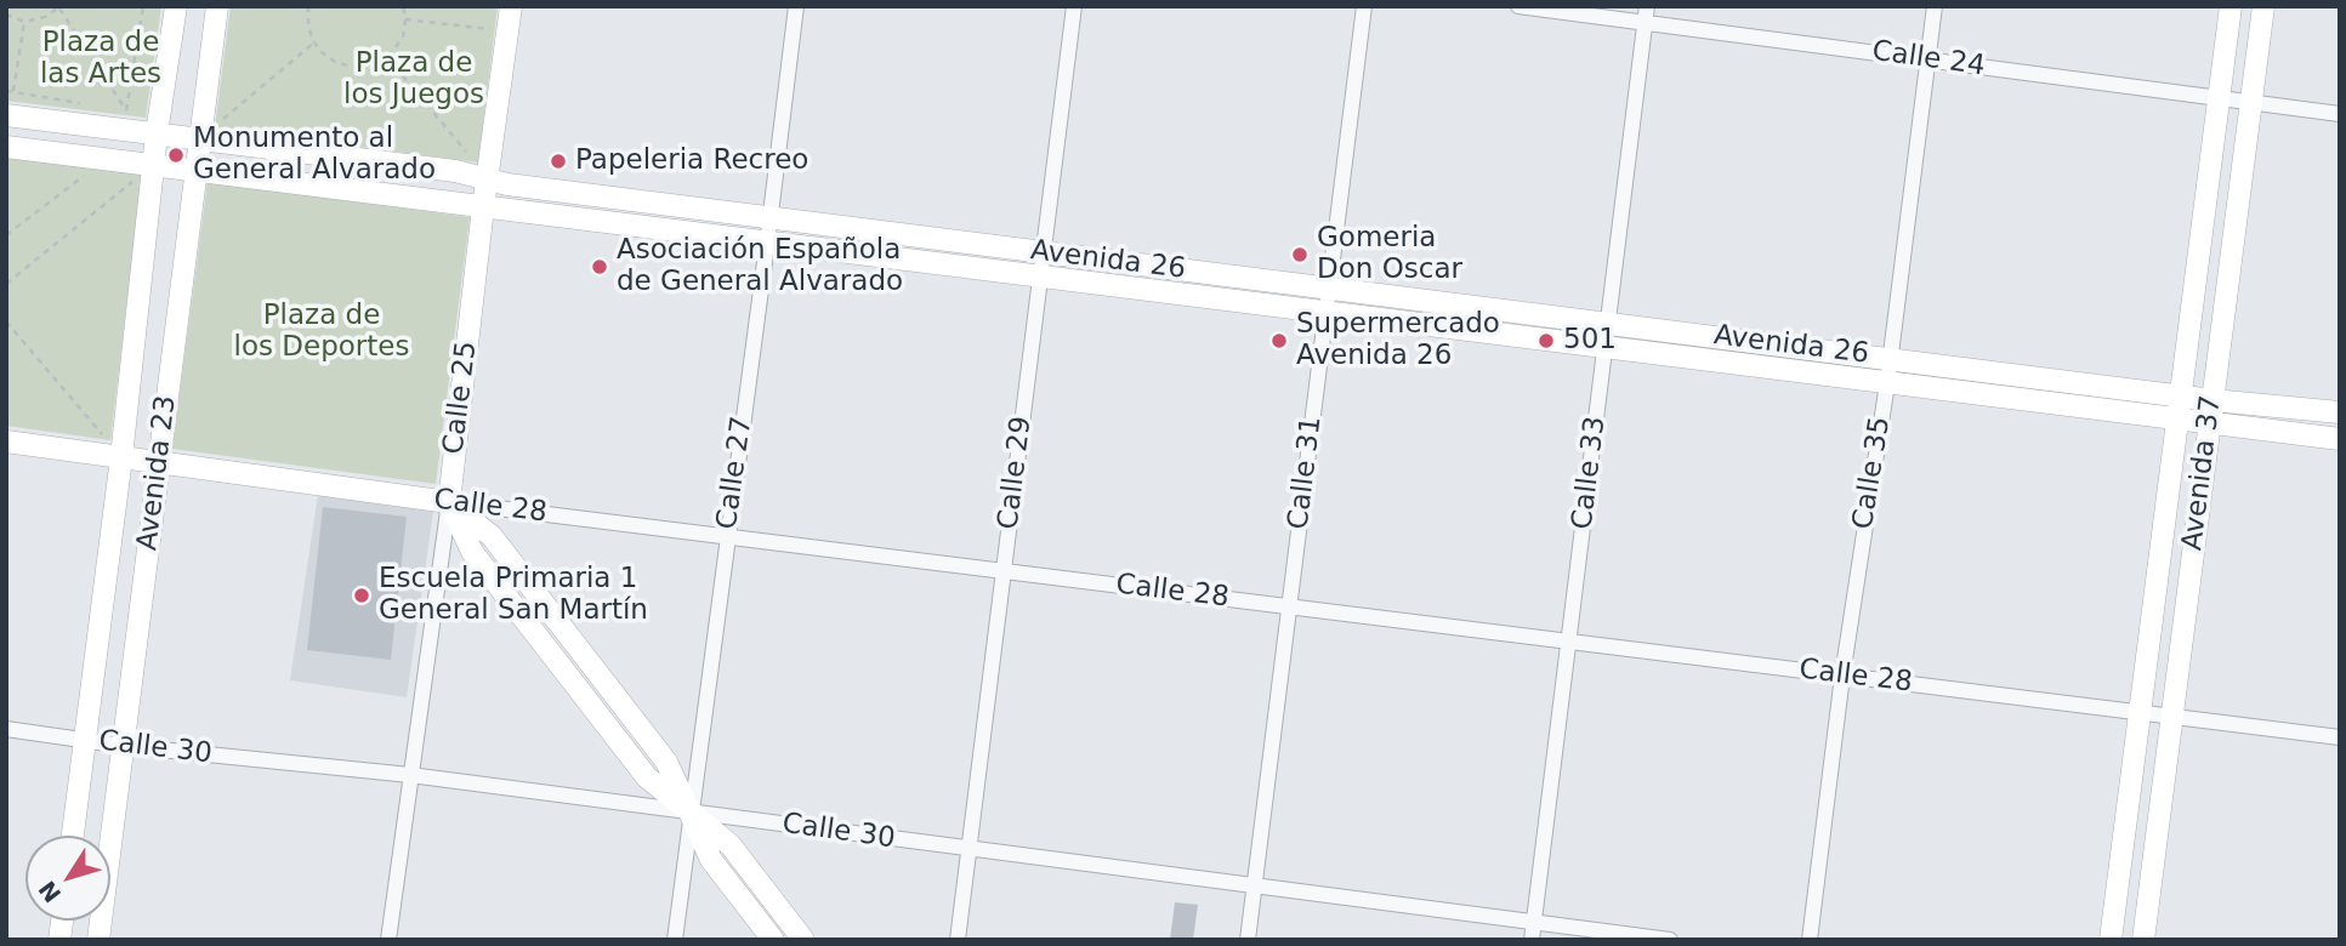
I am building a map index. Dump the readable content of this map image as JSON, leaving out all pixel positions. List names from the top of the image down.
{
  "streets": {
    "main road": [
      "Avenida 26",
      "Calle 25",
      "Avenida 23",
      "Avenida 37",
      "Calle 28"
    ],
    "street": [
      "Calle 24",
      "Calle 27",
      "Calle 29",
      "Calle 31",
      "Calle 33",
      "Calle 35",
      "Calle 30"
    ]
  },
  "crossings": [
    ["Calle 24", "Calle 33"],
    ["Calle 24", "Calle 35"],
    ["Calle 24", "Avenida 37"],
    ["Avenida 26", "Calle 25"],
    ["Avenida 26", "Avenida 23"],
    ["Avenida 26", "Calle 27"],
    ["Avenida 26", "Calle 29"],
    ["Avenida 26", "Calle 31"],
    ["Avenida 26", "Calle 33"],
    ["Avenida 26", "Calle 35"],
    ["Avenida 26", "Avenida 37"],
    ["Calle 25", "Calle 28"],
    ["Calle 25", "Calle 30"],
    ["Avenida 23", "Calle 28"],
    ["Avenida 23", "Calle 30"],
    ["Calle 27", "Calle 28"],
    ["Calle 27", "Calle 30"],
    ["Calle 29", "Calle 28"],
    ["Calle 29", "Calle 30"],
    ["Calle 31", "Calle 28"],
    ["Calle 31", "Calle 30"],
    ["Calle 33", "Calle 28"],
    ["Calle 33", "Calle 30"],
    ["Calle 35", "Calle 28"],
    ["Avenida 37", "Calle 28"]
  ],
  "parks": ["Plaza de las Artes", "Plaza de los Juegos", "Plaza de los Deportes"],
  "places": [
    "Monumento al General Alvarado",
    "Papeleria Recreo",
    "Gomeria Don Oscar",
    "Asociación Española de General Alvarado",
    "Supermercado Avenida 26",
    "501",
    "Escuela Primaria 1 General San Martín"
  ],
  "north": "bottom left"
}
